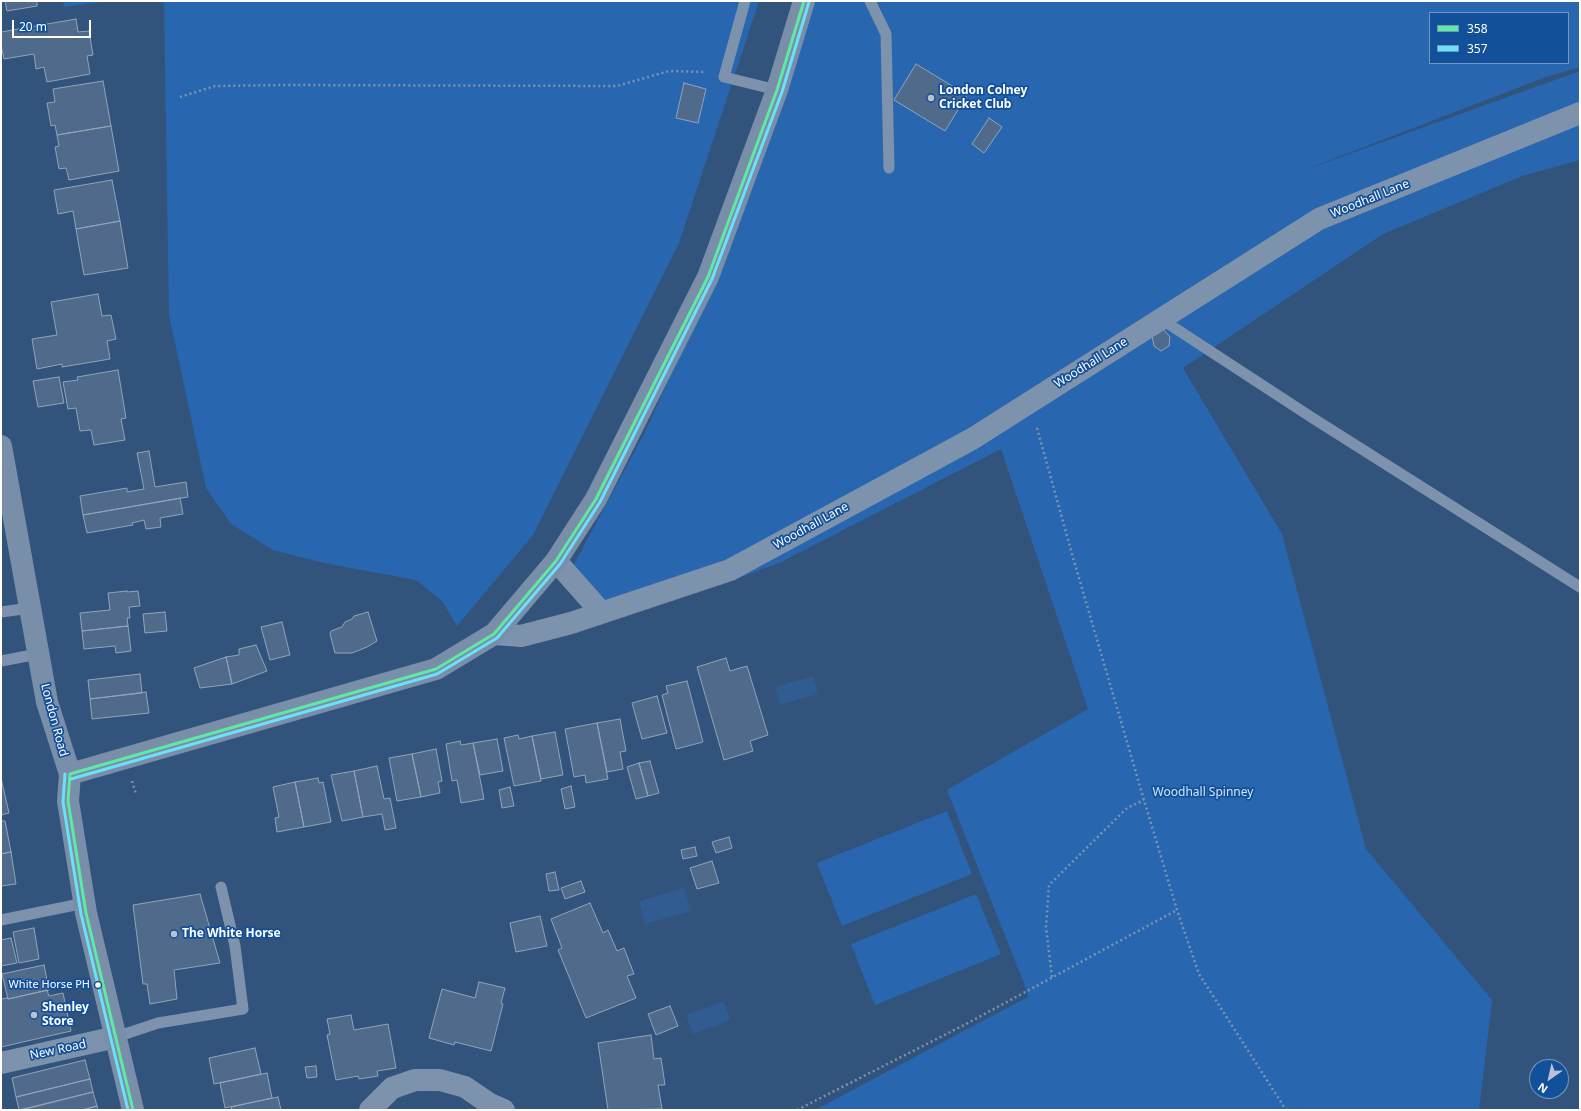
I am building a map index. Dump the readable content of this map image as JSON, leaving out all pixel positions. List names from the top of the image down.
{
  "streets": {
    "main road": ["London Road"],
    "street": ["Woodhall Lane", "New Road"]
  },
  "crossings": [
    ["London Road", "New Road"]
  ],
  "parks": ["Woodhall Spinney"],
  "places": [
    "London Colney Cricket Club",
    "The White Horse",
    "White Horse PH",
    "Shenley Store"
  ],
  "lines": ["transit line 358", "transit line 357"],
  "legend": ["358", "357"],
  "scale_bar": "20 m",
  "north": "bottom left"
}
